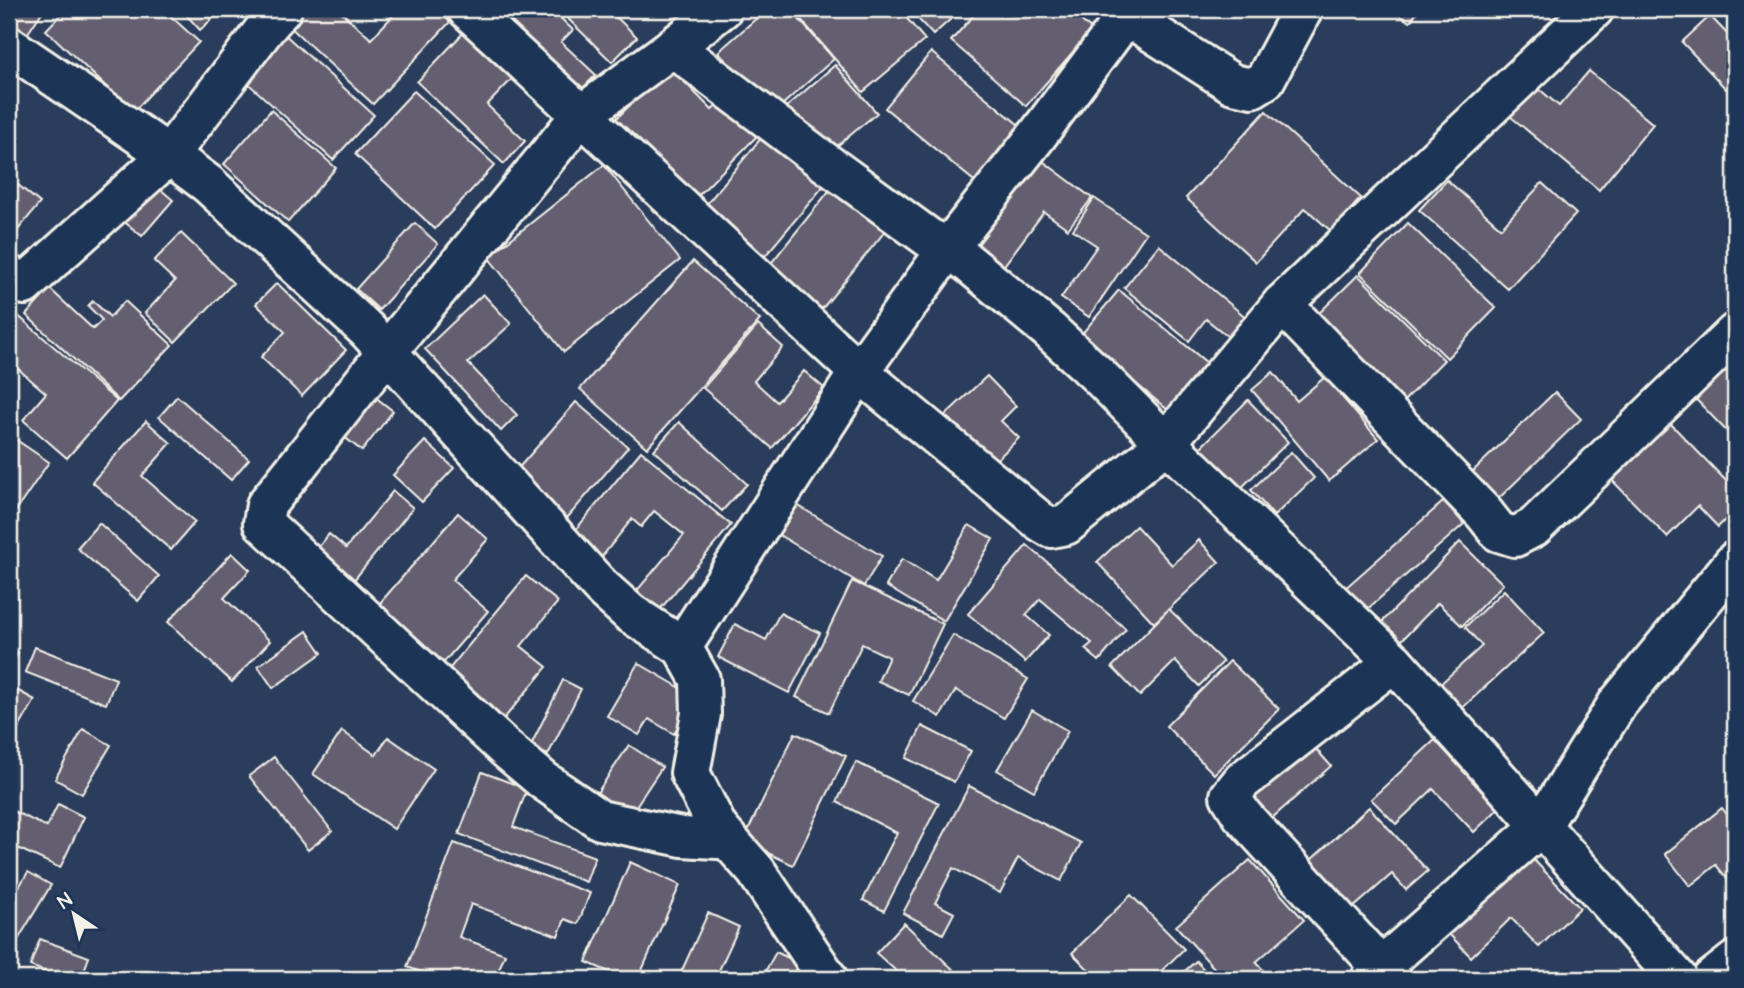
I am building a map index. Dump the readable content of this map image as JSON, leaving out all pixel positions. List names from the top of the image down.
{
  "north": "top left"
}
